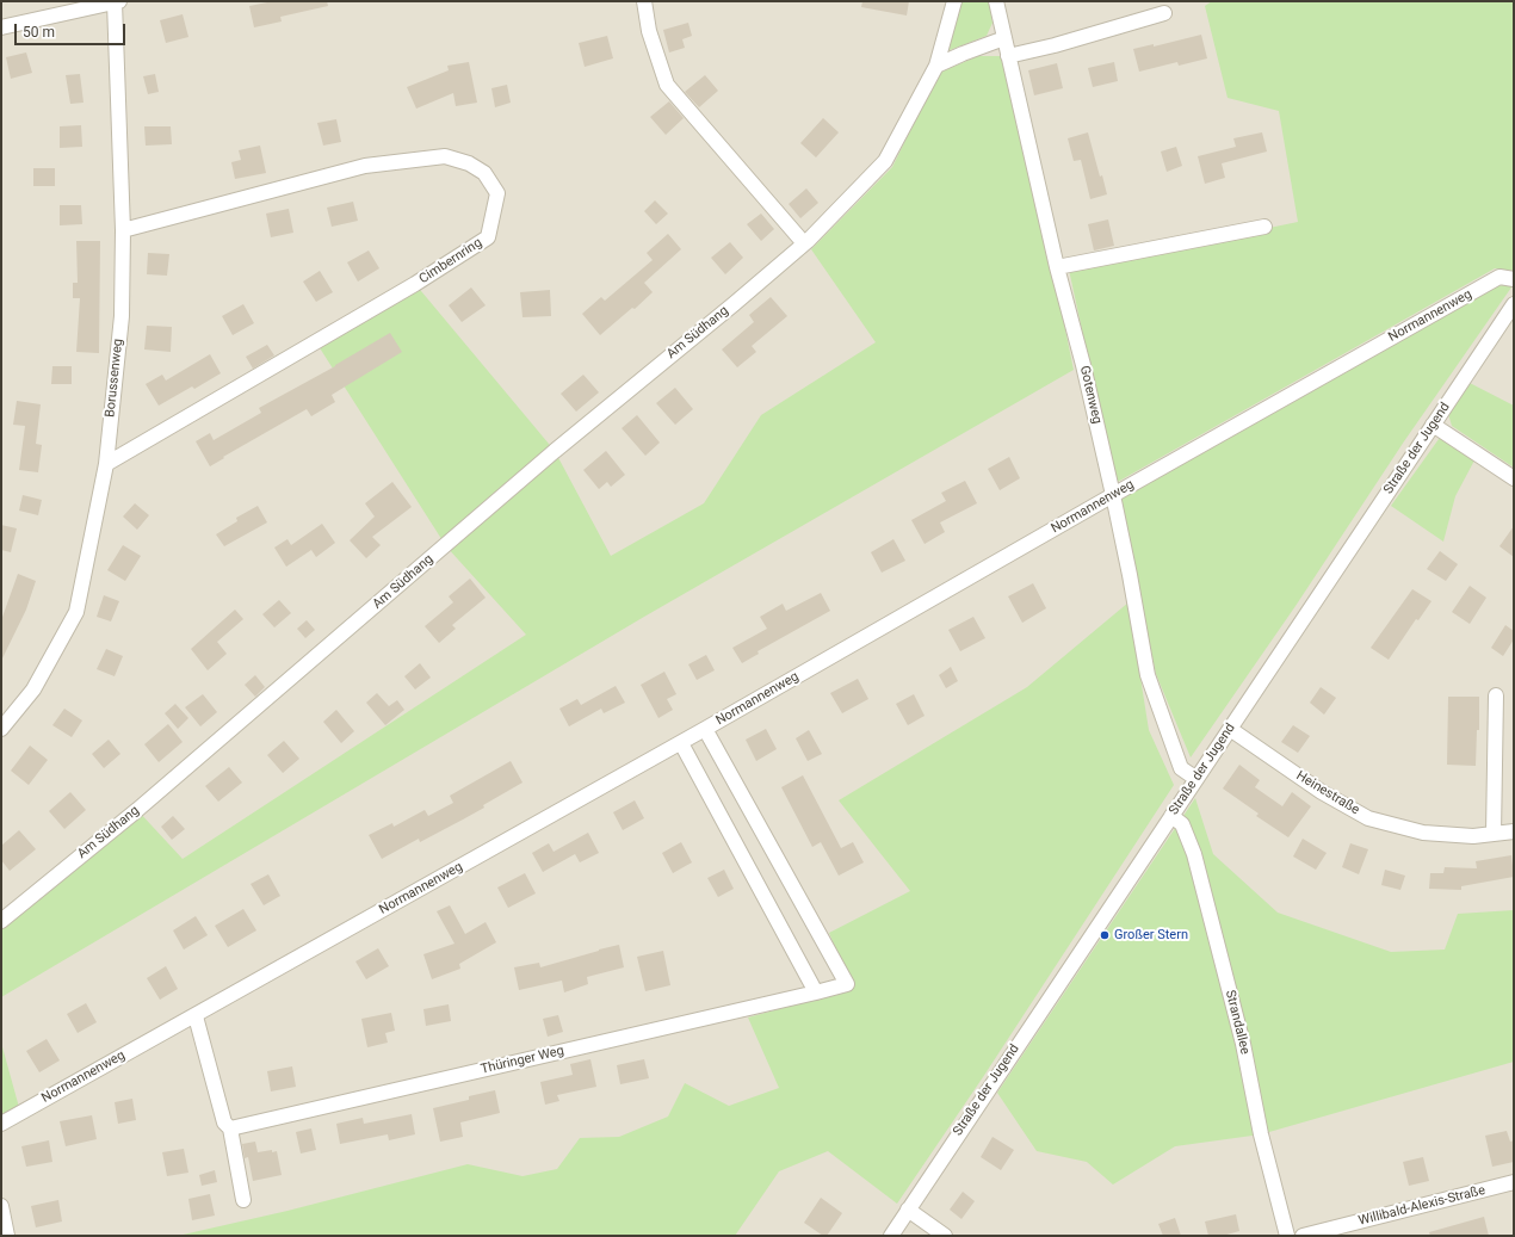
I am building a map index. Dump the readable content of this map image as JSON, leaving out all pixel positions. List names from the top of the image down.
{
  "streets": {
    "street": [
      "Cimbernring",
      "Normannenweg",
      "Am Südhang",
      "Borussenweg",
      "Gotenweg",
      "Straße der Jugend",
      "Heinestraße",
      "Strandallee",
      "Thüringer Weg",
      "Willibald-Alexis-Straße"
    ]
  },
  "crossings": [
    ["Cimbernring", "Borussenweg"],
    ["Normannenweg", "Gotenweg"],
    ["Normannenweg", "Thüringer Weg"],
    ["Gotenweg", "Straße der Jugend"],
    ["Straße der Jugend", "Heinestraße"],
    ["Straße der Jugend", "Strandallee"]
  ],
  "places": ["Großer Stern"],
  "scale_bar": "50 m"
}
